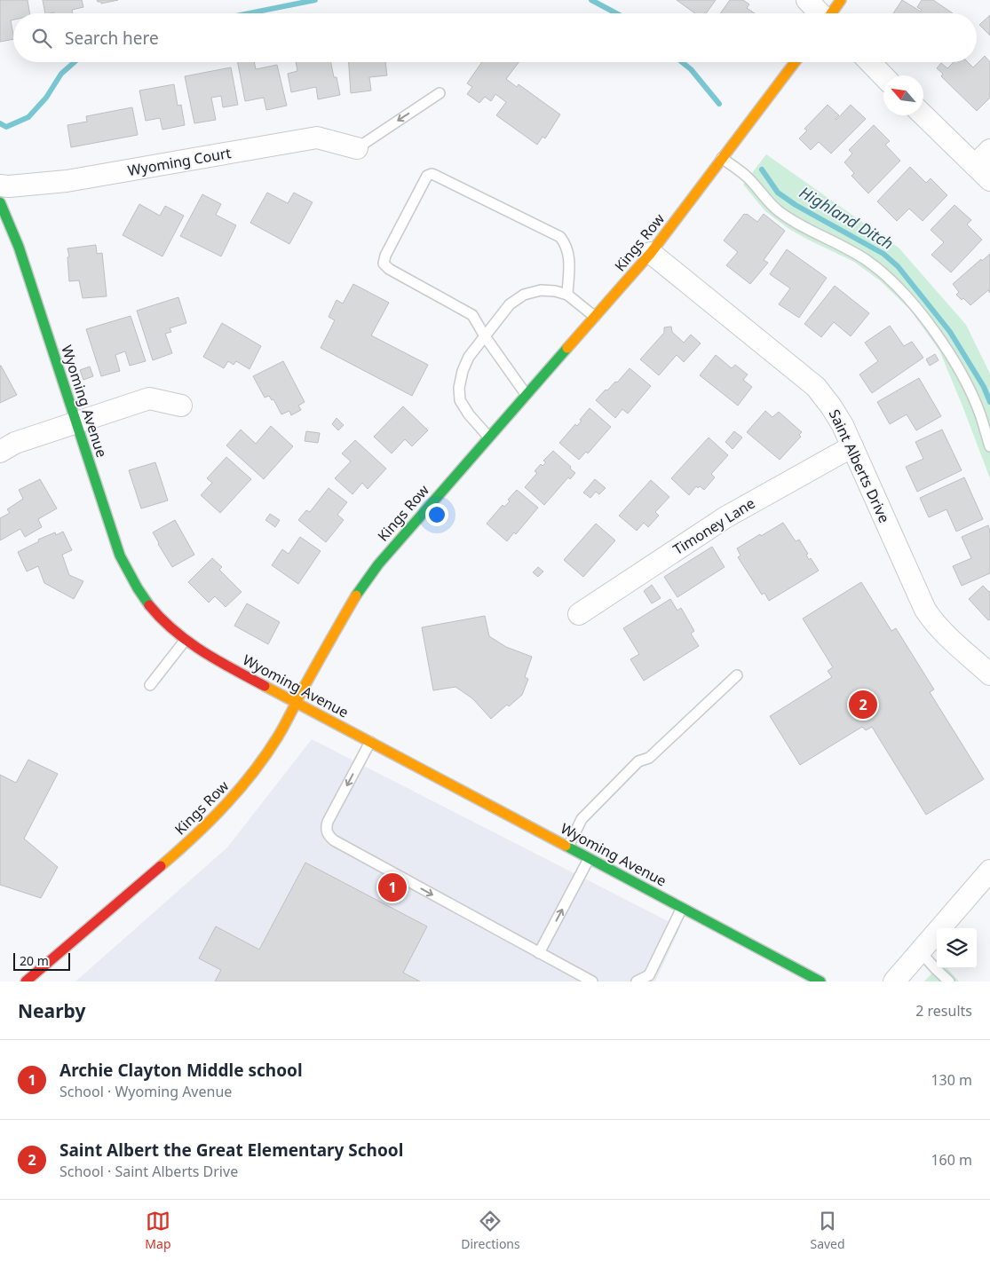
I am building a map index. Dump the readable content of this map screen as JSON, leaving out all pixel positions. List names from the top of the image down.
{
  "streets": {
    "main road": ["Kings Row", "Wyoming Avenue"],
    "street": ["Wyoming Court", "Saint Alberts Drive", "Timoney Lane"]
  },
  "crossings": [
    ["Kings Row", "Wyoming Avenue"],
    ["Kings Row", "Saint Alberts Drive"],
    ["Saint Alberts Drive", "Timoney Lane"]
  ],
  "water": ["Highland Ditch"],
  "scale_bar": "20 m",
  "north": "top left",
  "page": {
    "search": "Search here",
    "pins": ["2", "1"],
    "scale": "20 m",
    "heading": ["Nearby", "2 results"],
    "list": [
      {
        "mark": "1",
        "name": "Archie Clayton Middle school",
        "note": "School · Wyoming Avenue",
        "value": "130 m"
      },
      {
        "mark": "2",
        "name": "Saint Albert the Great Elementary School",
        "note": "School · Saint Alberts Drive",
        "value": "160 m"
      }
    ],
    "nav": ["Map", "Directions", "Saved"]
  }
}
